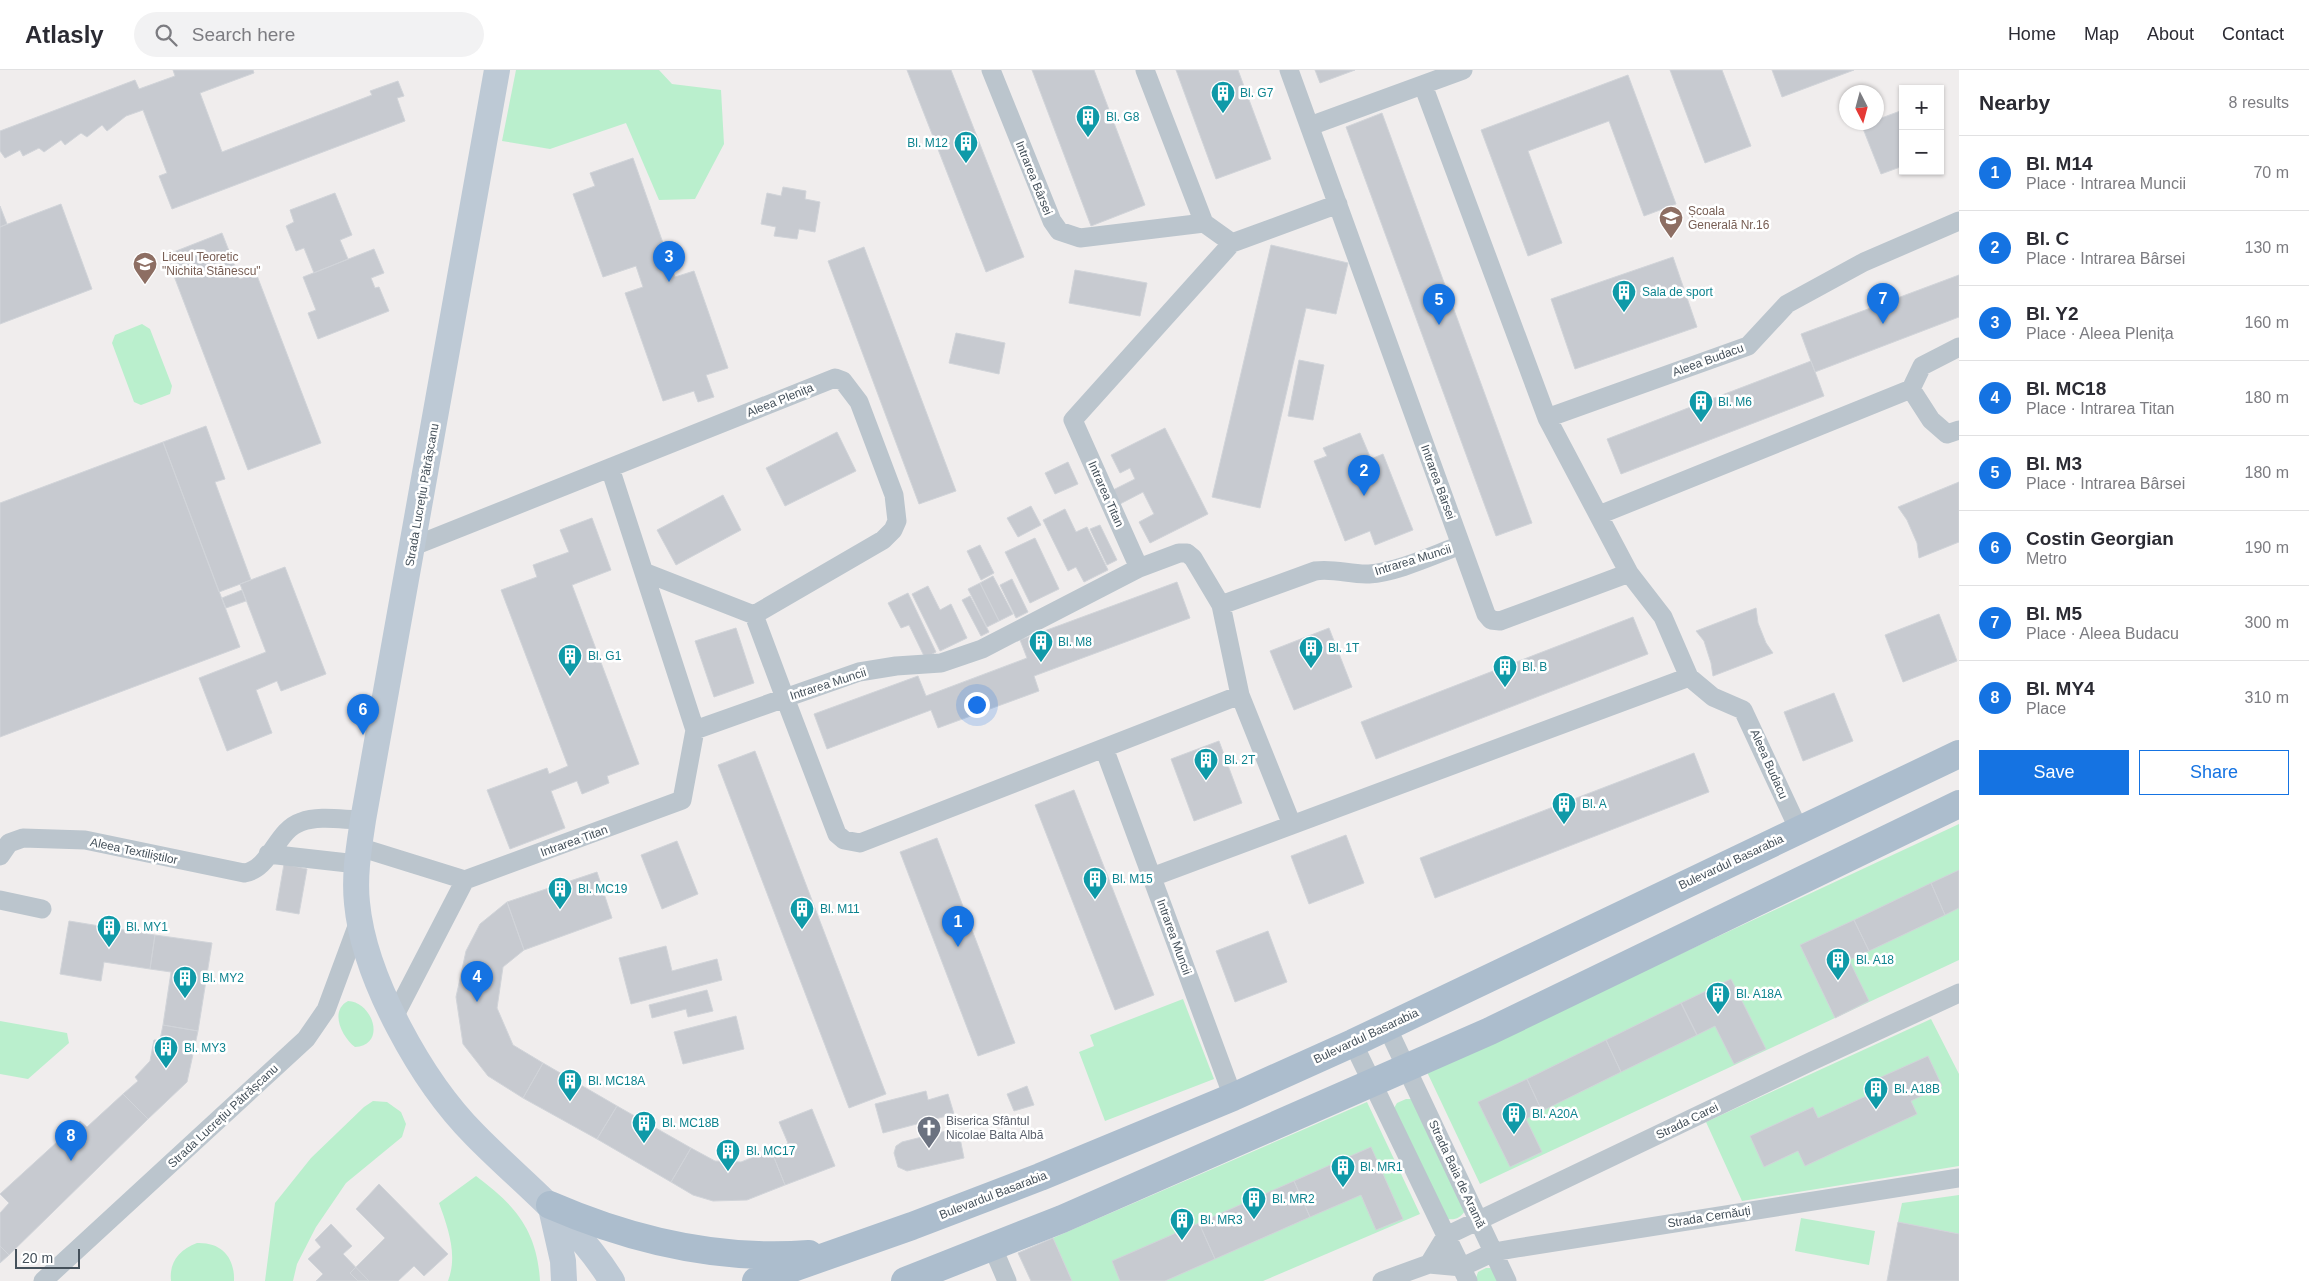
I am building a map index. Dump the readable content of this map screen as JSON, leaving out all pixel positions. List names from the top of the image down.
{
  "streets": {
    "main road": ["Strada Lucrețiu Pătrășcanu", "Bulevardul Basarabia"],
    "street": [
      "Intrarea Bârsei",
      "Aleea Budacu",
      "Aleea Plenița",
      "Intrarea Titan",
      "Intrarea Muncii",
      "Aleea Textiliștilor",
      "Strada Carei",
      "Strada Baia de Aramă",
      "Strada Cernăuți"
    ]
  },
  "crossings": [
    ["Intrarea Bârsei", "Aleea Budacu"],
    ["Intrarea Bârsei", "Intrarea Muncii"],
    ["Aleea Budacu", "Bulevardul Basarabia"],
    ["Aleea Plenița", "Strada Lucrețiu Pătrășcanu"],
    ["Intrarea Titan", "Intrarea Muncii"],
    ["Strada Lucrețiu Pătrășcanu", "Aleea Textiliștilor"],
    ["Intrarea Muncii", "Bulevardul Basarabia"],
    ["Bulevardul Basarabia", "Strada Baia de Aramă"],
    ["Strada Carei", "Strada Baia de Aramă"],
    ["Strada Baia de Aramă", "Strada Cernăuți"]
  ],
  "places": {
    "building": [
      "Bl. G7",
      "Bl. G8",
      "Bl. M12",
      "Sala de sport",
      "Bl. M6",
      "Bl. M8",
      "Bl. 1T",
      "Bl. G1",
      "Bl. B",
      "Bl. 2T",
      "Bl. A",
      "Bl. M15",
      "Bl. MC19",
      "Bl. M11",
      "Bl. MY1",
      "Bl. A18",
      "Bl. MY2",
      "Bl. A18A",
      "Bl. MY3",
      "Bl. MC18A",
      "Bl. A18B",
      "Bl. A20A",
      "Bl. MC18B",
      "Bl. MC17",
      "Bl. MR1",
      "Bl. MR2",
      "Bl. MR3"
    ],
    "school or university": ["Școala Generală Nr.16", "Liceul Teoretic \"Nichita Stănescu\""],
    "church": ["Biserica Sfântul Nicolae Balta Albă"]
  },
  "scale_bar": "20 m",
  "north": "bottom",
  "page": {
    "header": "Atlasly",
    "search": "Search here",
    "nav": [
      "Home",
      "Map",
      "About",
      "Contact"
    ],
    "heading": ["Nearby", "8 results"],
    "map_buttons": ["+", "−"],
    "list": [
      {
        "mark": "1",
        "name": "Bl. M14",
        "note": "Place · Intrarea Muncii",
        "value": "70 m"
      },
      {
        "mark": "2",
        "name": "Bl. C",
        "note": "Place · Intrarea Bârsei",
        "value": "130 m"
      },
      {
        "mark": "3",
        "name": "Bl. Y2",
        "note": "Place · Aleea Plenița",
        "value": "160 m"
      },
      {
        "mark": "4",
        "name": "Bl. MC18",
        "note": "Place · Intrarea Titan",
        "value": "180 m"
      },
      {
        "mark": "5",
        "name": "Bl. M3",
        "note": "Place · Intrarea Bârsei",
        "value": "180 m"
      },
      {
        "mark": "6",
        "name": "Costin Georgian",
        "note": "Metro",
        "value": "190 m"
      },
      {
        "mark": "7",
        "name": "Bl. M5",
        "note": "Place · Aleea Budacu",
        "value": "300 m"
      },
      {
        "mark": "8",
        "name": "Bl. MY4",
        "note": "Place",
        "value": "310 m"
      }
    ],
    "pins": [
      "3",
      "7",
      "5",
      "2",
      "6",
      "1",
      "4",
      "8"
    ],
    "buttons": ["Save", "Share"],
    "scale": "20 m"
  }
}
